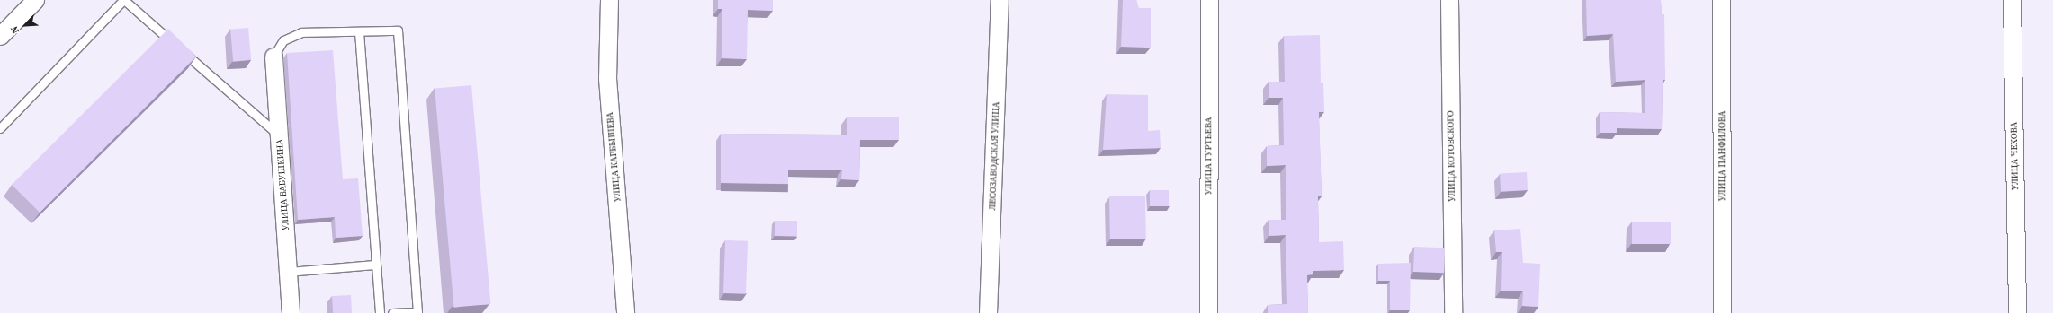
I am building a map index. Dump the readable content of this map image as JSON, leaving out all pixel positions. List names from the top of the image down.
{
  "streets": {
    "street": [
      "ЛЕСОЗАВОДСКАЯ УЛИЦА",
      "УЛИЦА ГУРТЬЕВА",
      "УЛИЦА КОТОВСКОГО",
      "УЛИЦА ПАНФИЛОВА",
      "УЛИЦА ЧЕХОВА",
      "УЛИЦА КАРБЫШЕВА",
      "УЛИЦА БАБУШКИНА"
    ]
  },
  "north": "bottom left"
}
